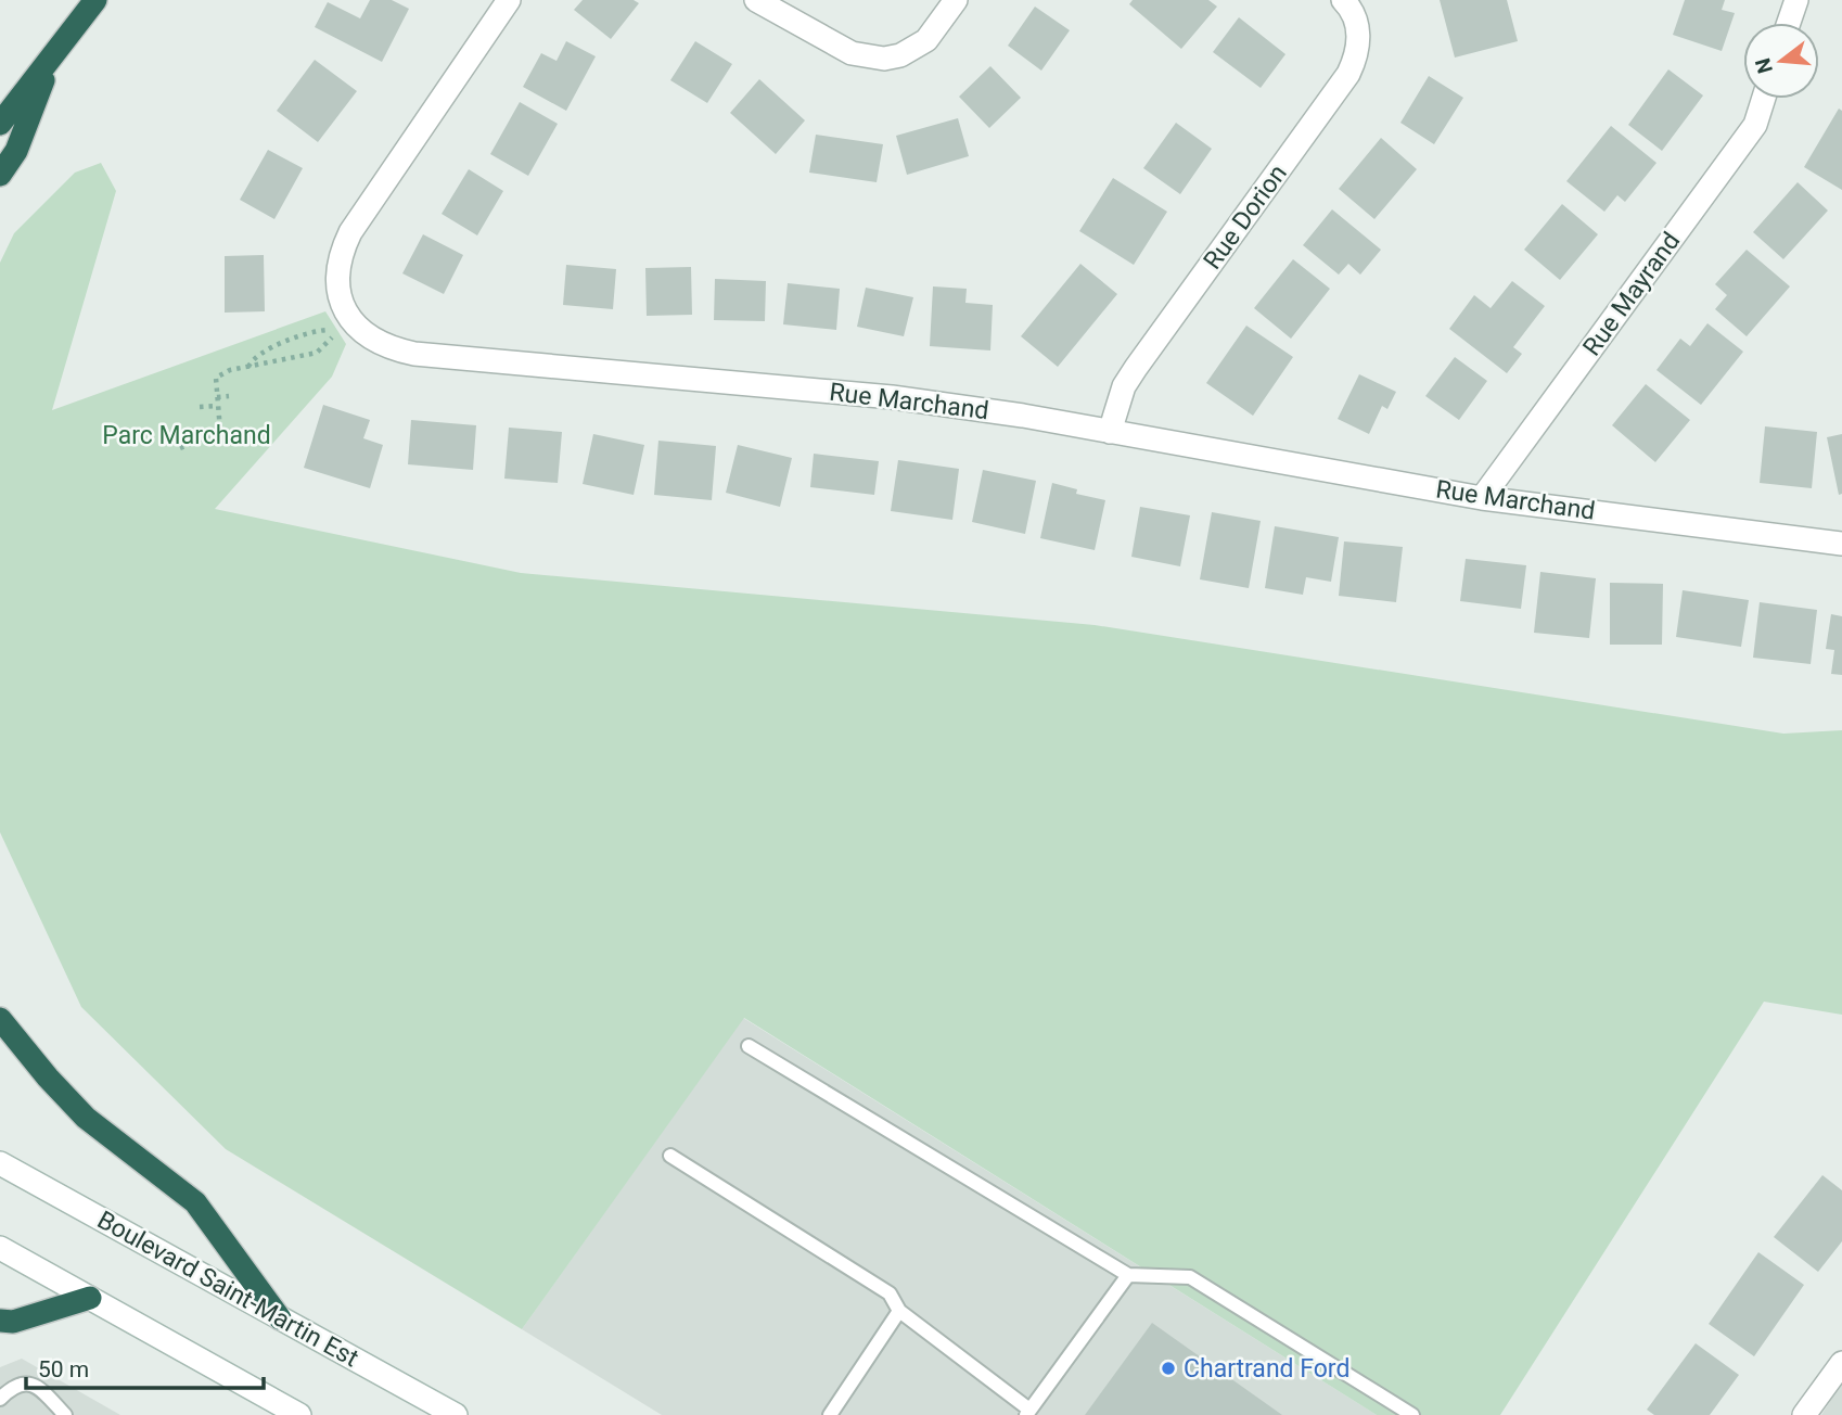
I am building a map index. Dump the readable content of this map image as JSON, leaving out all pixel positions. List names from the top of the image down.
{
  "streets": {
    "street": [
      "Rue Dorion",
      "Rue Mayrand",
      "Rue Marchand",
      "Boulevard Saint-Martin Est"
    ]
  },
  "crossings": [
    ["Rue Dorion", "Rue Marchand"],
    ["Rue Mayrand", "Rue Marchand"]
  ],
  "parks": ["Parc Marchand"],
  "places": ["Chartrand Ford"],
  "scale_bar": "50 m",
  "north": "left"
}
